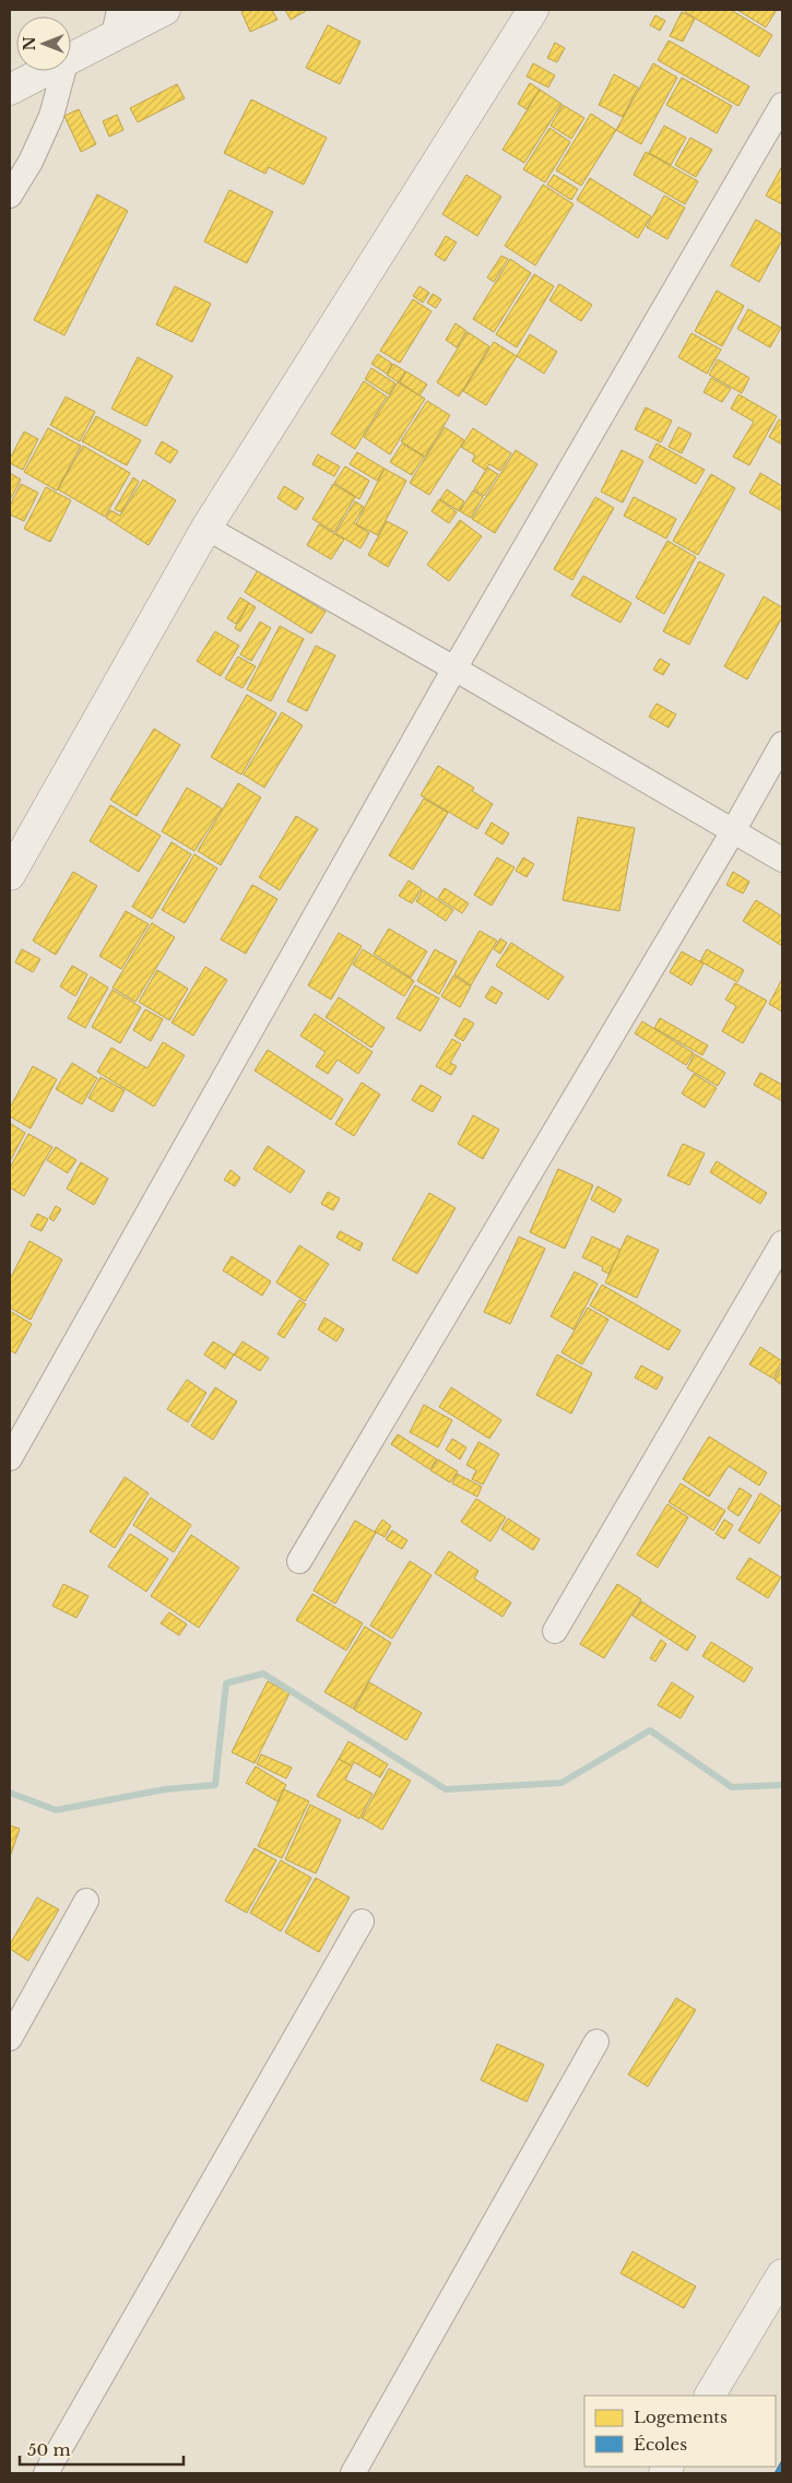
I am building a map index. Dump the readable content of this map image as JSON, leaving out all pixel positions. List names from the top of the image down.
{
  "legend": ["Logements", "Écoles"],
  "scale_bar": "50 m",
  "north": "left"
}
